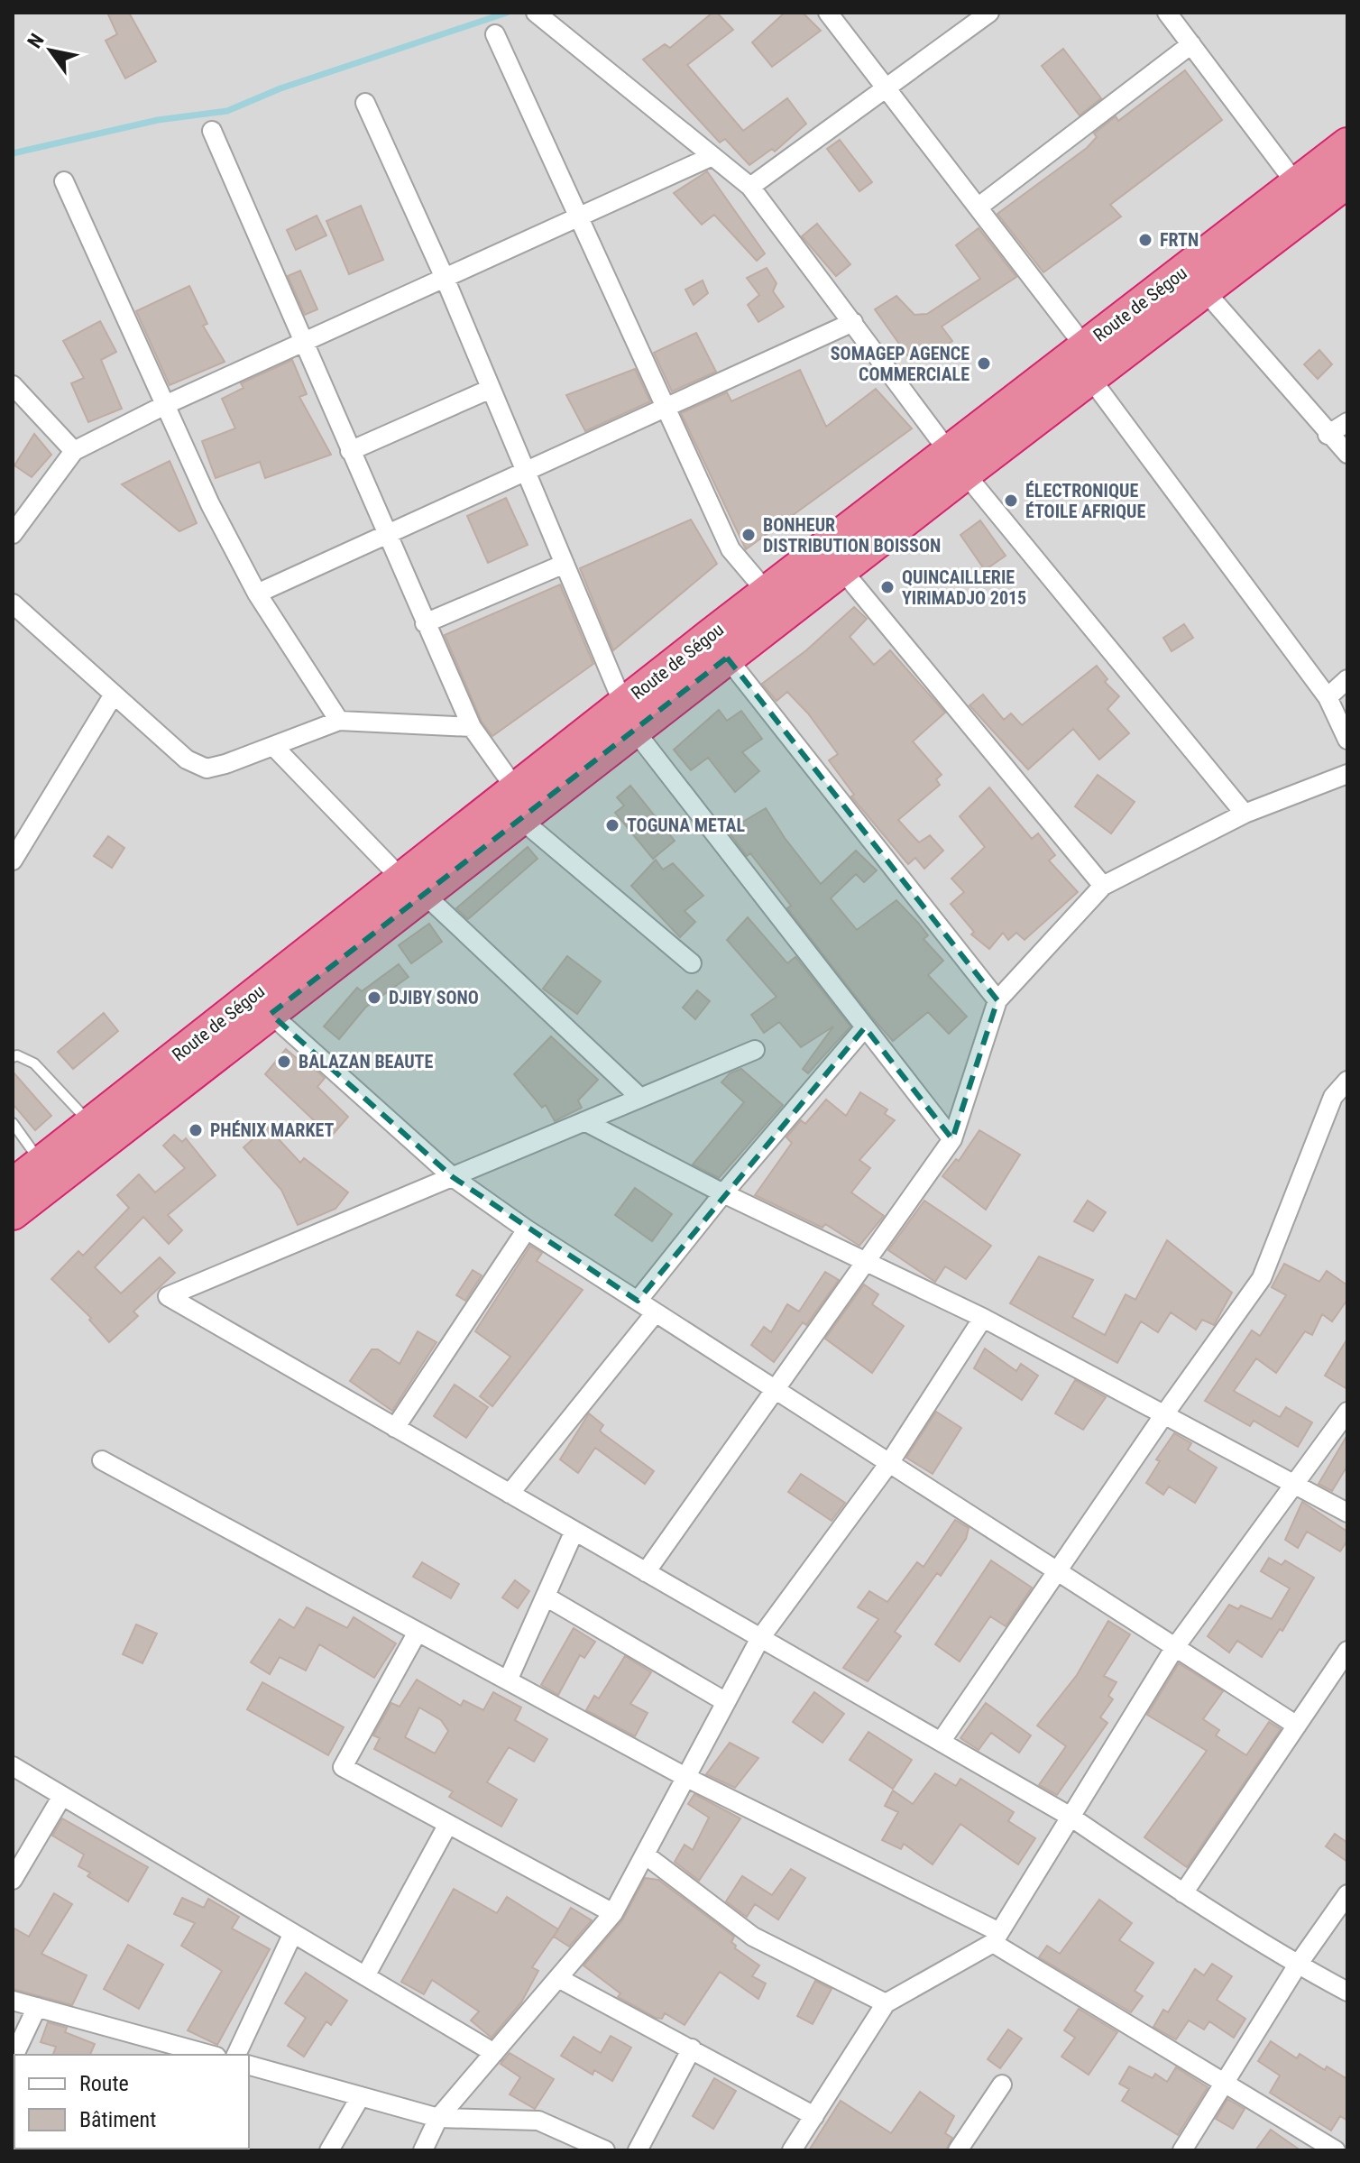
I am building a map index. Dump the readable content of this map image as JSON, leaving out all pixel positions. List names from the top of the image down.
{
  "streets": {
    "highway": ["Route de Ségou"]
  },
  "places": [
    "FRTN",
    "SOMAGEP AGENCE COMMERCIALE",
    "ÉLECTRONIQUE ÉTOILE AFRIQUE",
    "BONHEUR DISTRIBUTION BOISSON",
    "QUINCAILLERIE YIRIMADJO 2015",
    "TOGUNA METAL",
    "DJIBY SONO",
    "BALAZAN BEAUTE",
    "PHÉNIX MARKET"
  ],
  "legend": ["Route", "Bâtiment"],
  "north": "top left"
}
